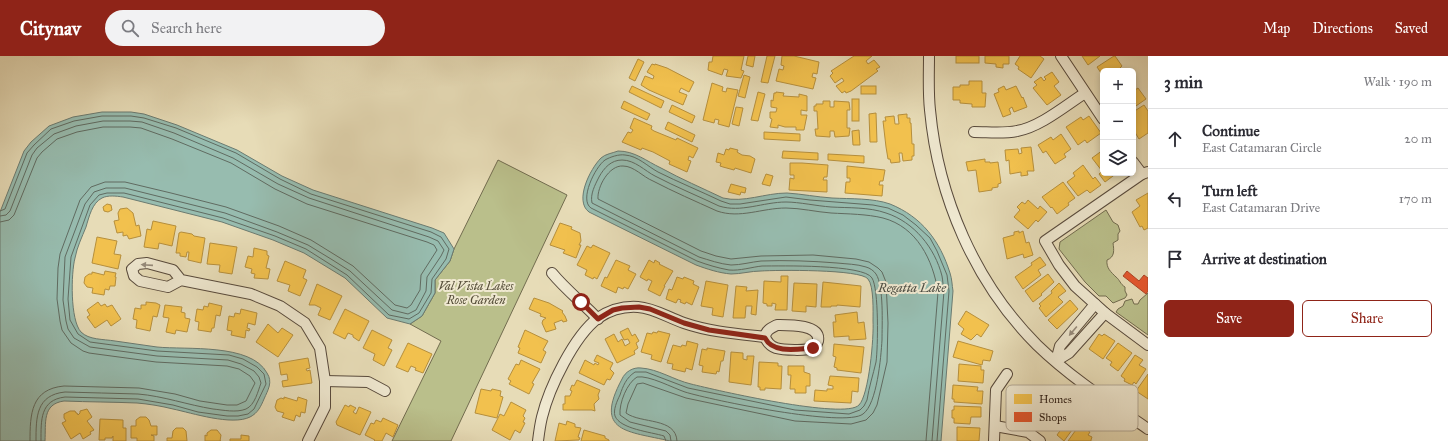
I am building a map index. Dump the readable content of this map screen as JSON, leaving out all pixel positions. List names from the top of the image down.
{
  "water": ["Regatta Lake"],
  "parks": ["Val Vista Lakes Rose Garden"],
  "legend": ["Homes", "Shops"],
  "page": {
    "header": "Citynav",
    "search": "Search here",
    "nav": ["Map", "Directions", "Saved"],
    "heading": ["3 min", "Walk · 190 m"],
    "map_buttons": ["+", "−"],
    "list": [
      ["Continue", "East Catamaran Circle", "20 m"],
      ["Turn left", "East Catamaran Drive", "170 m"],
      "Arrive at destination"
    ],
    "buttons": ["Save", "Share"]
  }
}
